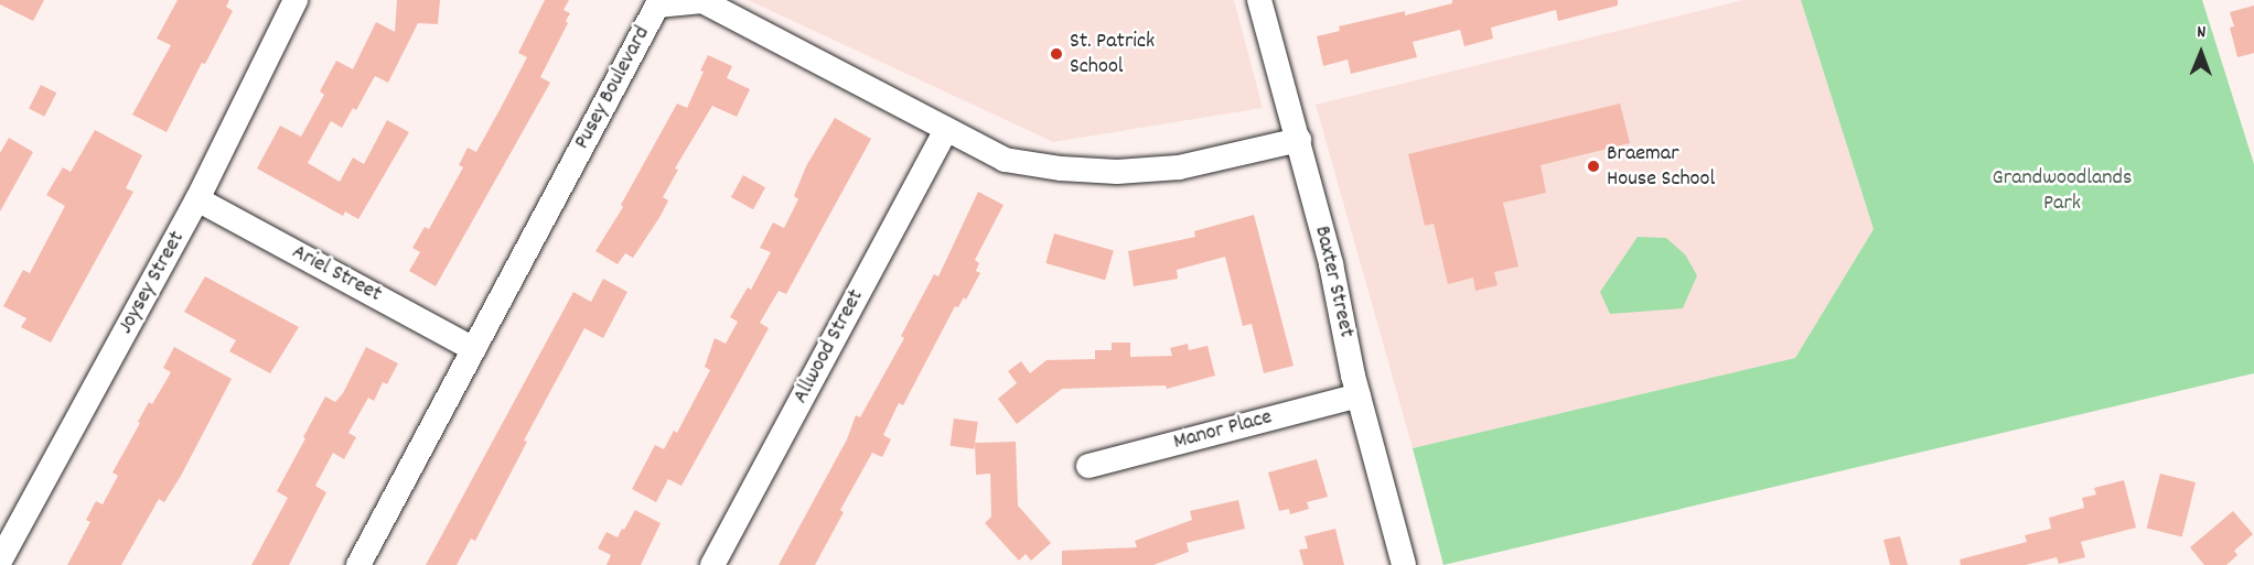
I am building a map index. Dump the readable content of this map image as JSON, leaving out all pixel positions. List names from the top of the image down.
{
  "streets": {
    "street": [
      "Pusey Boulevard",
      "Ariel Street",
      "Baxter Street",
      "Joysey Street",
      "Allwood Street",
      "Manor Place"
    ]
  },
  "crossings": [
    ["Pusey Boulevard", "Ariel Street"],
    ["Pusey Boulevard", "Baxter Street"],
    ["Pusey Boulevard", "Allwood Street"],
    ["Ariel Street", "Joysey Street"],
    ["Baxter Street", "Manor Place"]
  ],
  "parks": ["Grandwoodlands Park"],
  "places": ["St. Patrick School", "Braemar House School"],
  "north": "top"
}
